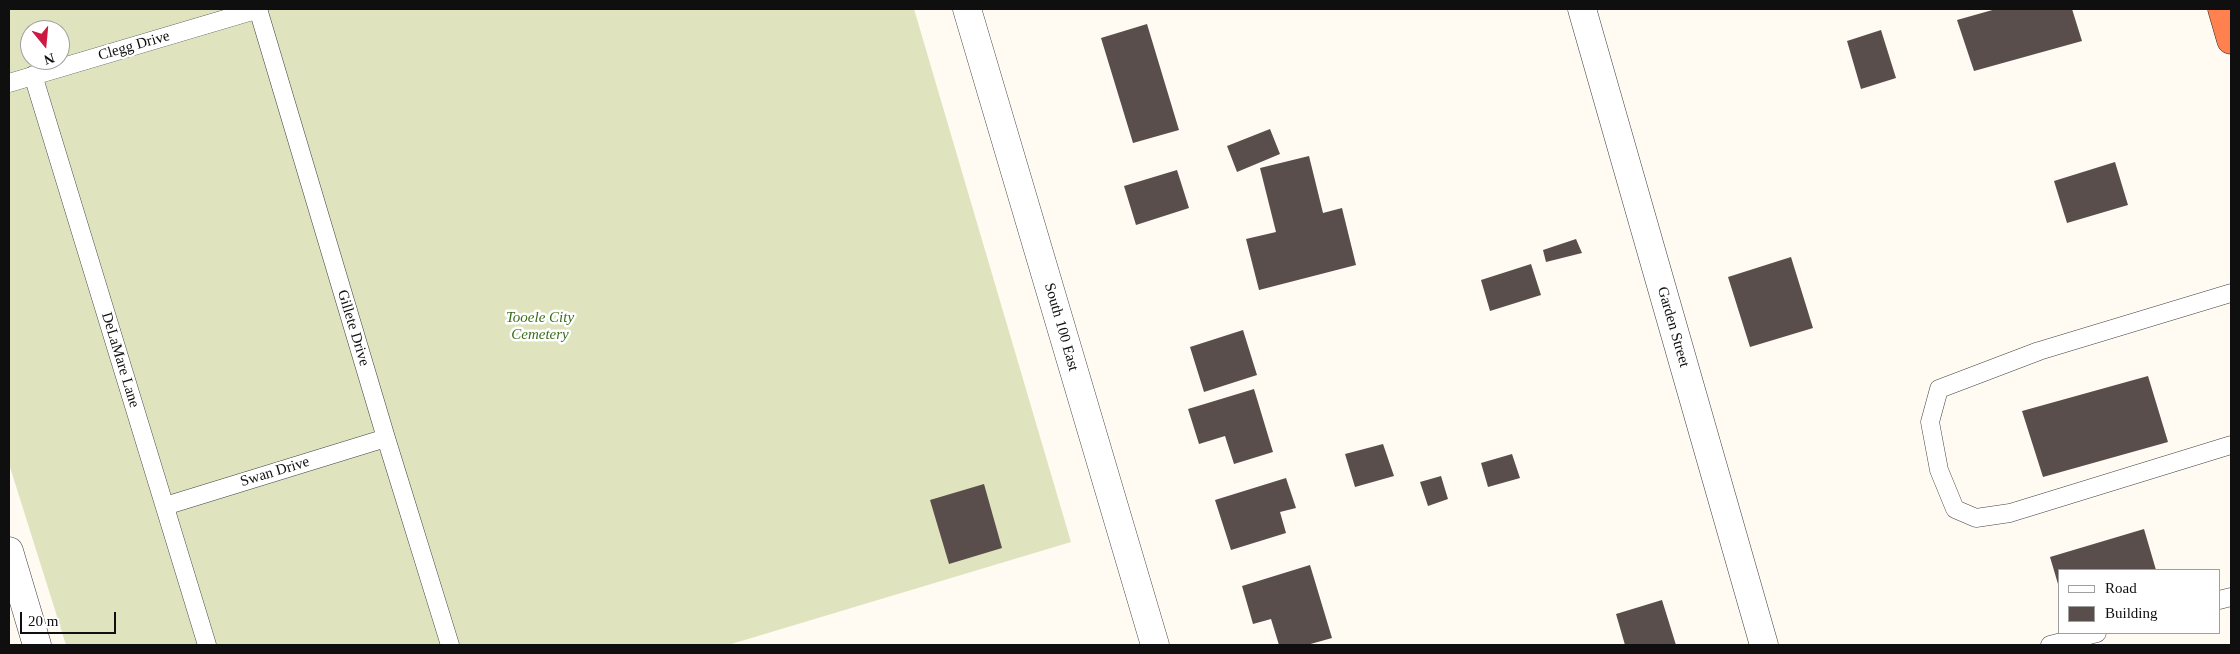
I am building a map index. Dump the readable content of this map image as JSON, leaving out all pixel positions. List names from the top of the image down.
{
  "streets": {
    "street": ["South 100 East", "Garden Street"],
    "lane": [
      "Clegg Drive",
      "Gillete Drive",
      "DeLaMare Lane",
      "Swan Drive"
    ]
  },
  "crossings": [
    ["Clegg Drive", "Gillete Drive"],
    ["Clegg Drive", "DeLaMare Lane"],
    ["Gillete Drive", "Swan Drive"],
    ["DeLaMare Lane", "Swan Drive"]
  ],
  "parks": ["Tooele City Cemetery"],
  "legend": ["Road", "Building"],
  "scale_bar": "20 m",
  "north": "bottom"
}
